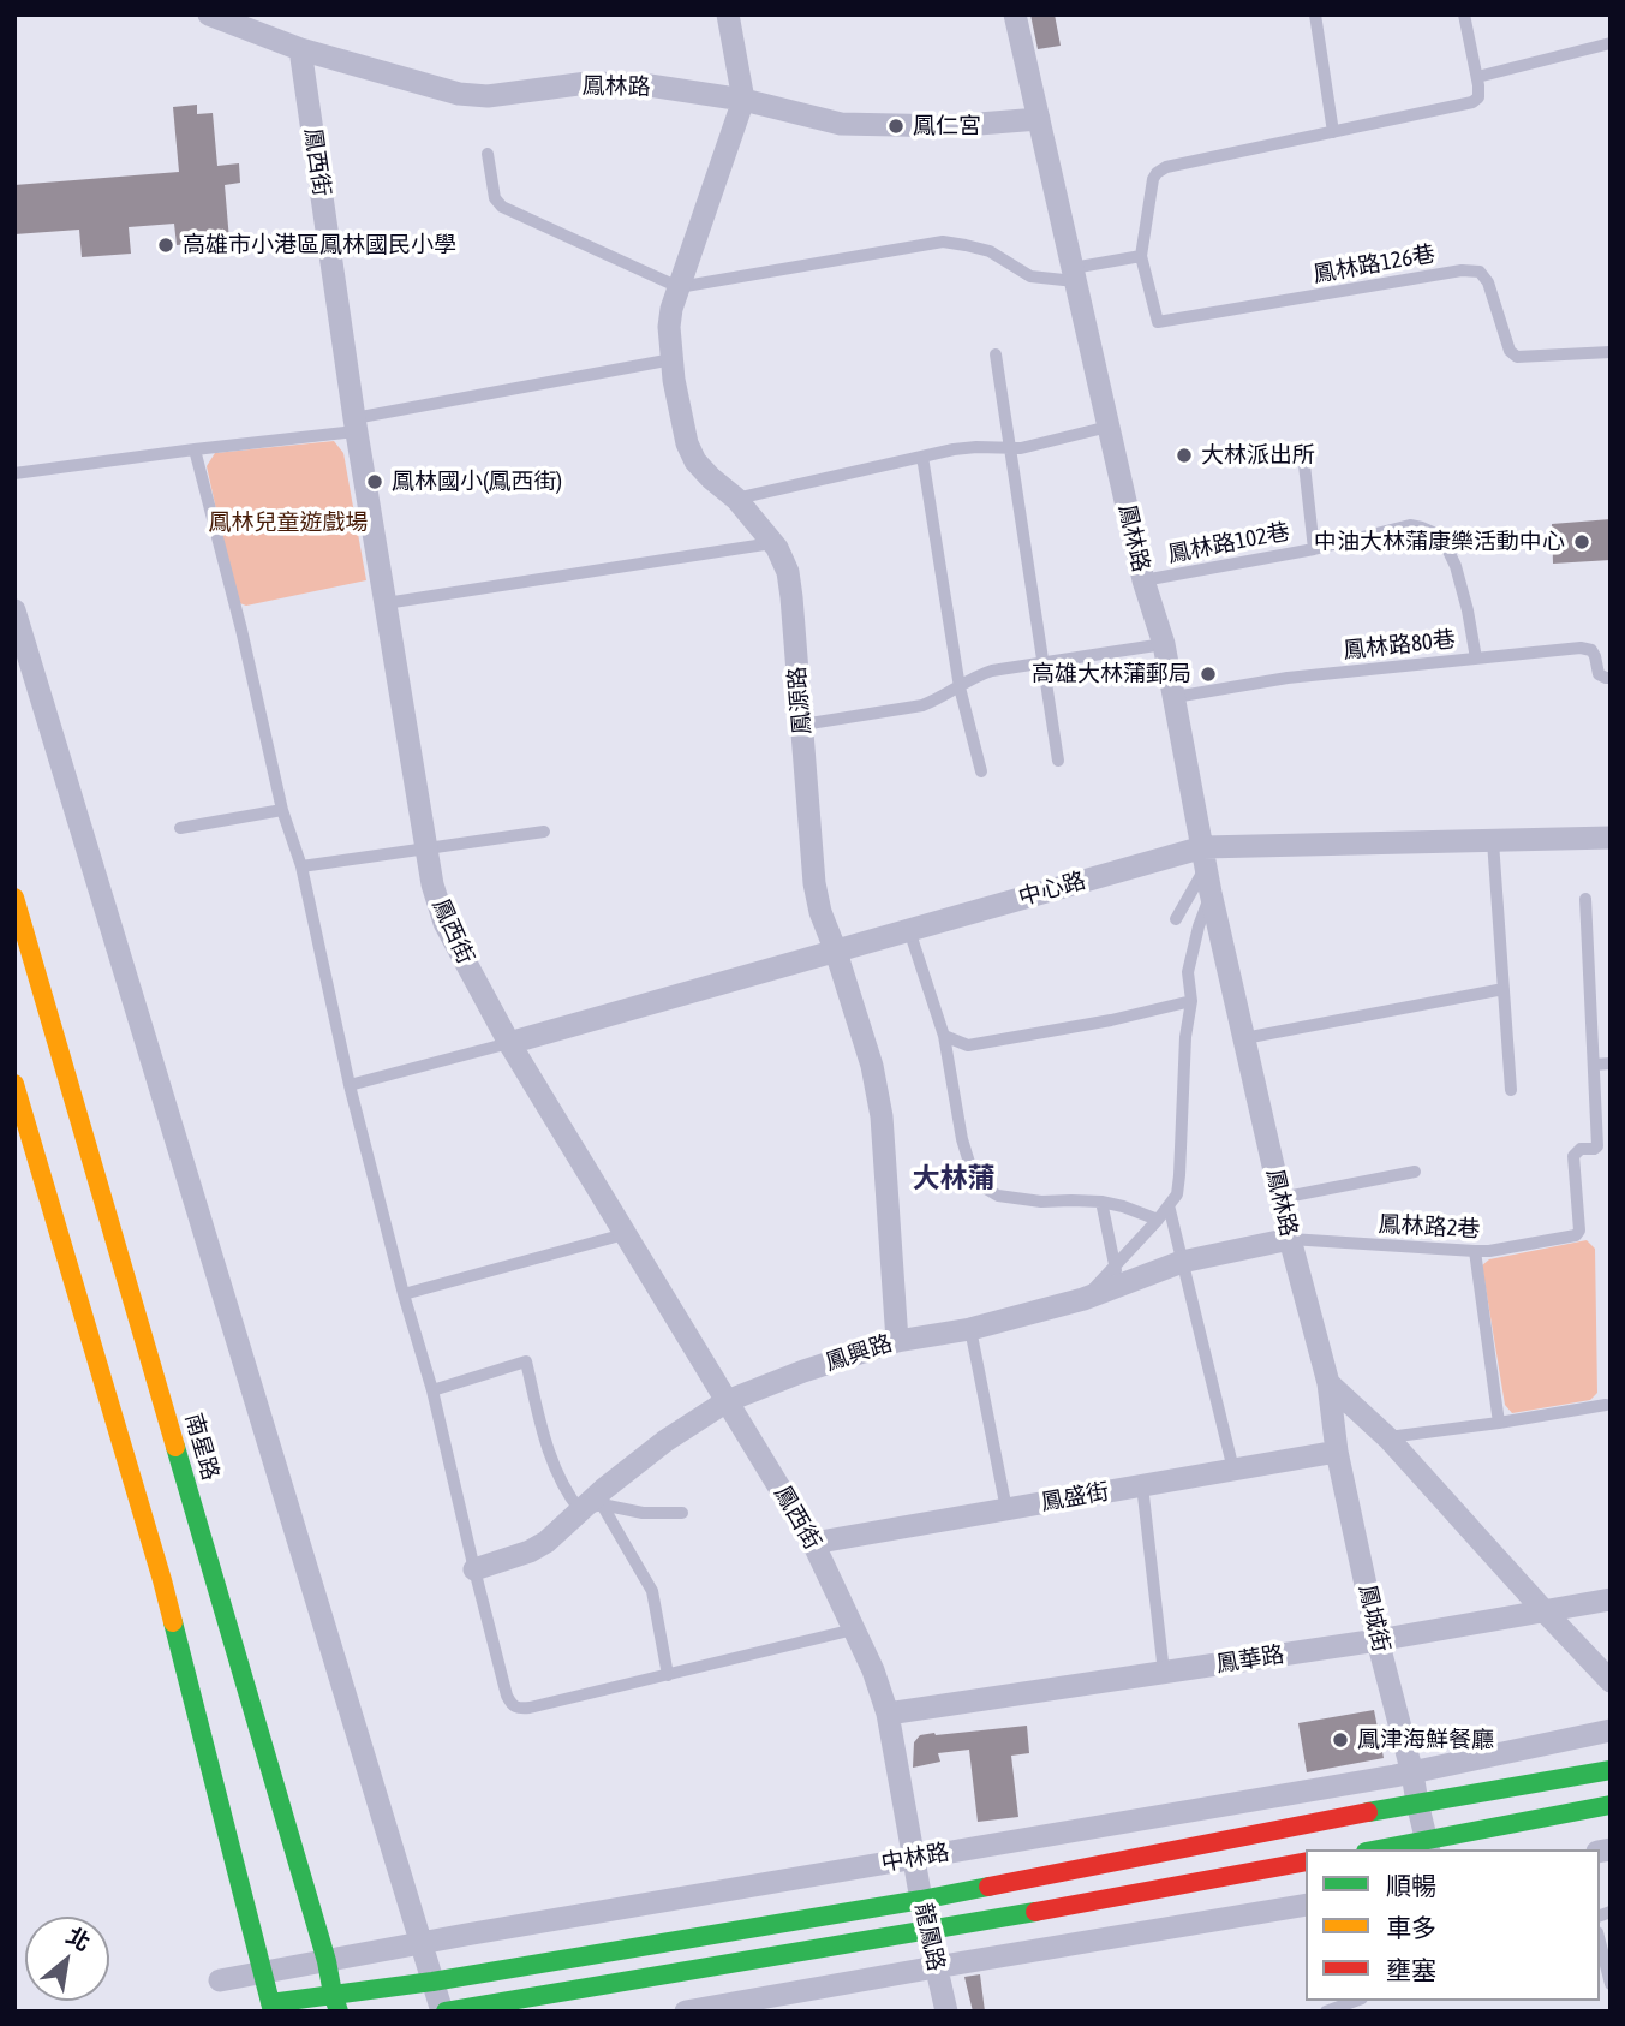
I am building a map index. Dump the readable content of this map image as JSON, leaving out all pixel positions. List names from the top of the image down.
{
  "streets": {
    "street": [
      "鳳林路",
      "鳳西街",
      "鳳源路",
      "中心路",
      "鳳興路",
      "南星路",
      "鳳盛街",
      "鳳城街",
      "鳳華路",
      "中林路",
      "龍鳳路"
    ],
    "lane": [
      "鳳林路126巷",
      "鳳林路102巷",
      "鳳林路80巷",
      "鳳林路2巷"
    ]
  },
  "crossings": [
    ["鳳林路", "鳳西街"],
    ["鳳林路", "鳳林路102巷"],
    ["鳳林路", "鳳林路80巷"],
    ["鳳林路", "鳳源路"],
    ["鳳林路", "中心路"],
    ["鳳林路", "鳳林路2巷"],
    ["鳳林路", "鳳興路"],
    ["鳳林路", "鳳城街"],
    ["鳳西街", "中心路"],
    ["鳳西街", "鳳興路"],
    ["鳳西街", "鳳盛街"],
    ["鳳西街", "鳳華路"],
    ["鳳西街", "龍鳳路"],
    ["鳳林路102巷", "鳳林路80巷"],
    ["鳳源路", "中心路"],
    ["鳳源路", "鳳興路"],
    ["鳳林路2巷", "鳳興路"],
    ["南星路", "中林路"],
    ["鳳盛街", "鳳城街"],
    ["鳳城街", "鳳華路"],
    ["鳳城街", "中林路"],
    ["鳳華路", "龍鳳路"],
    ["中林路", "龍鳳路"]
  ],
  "districts": ["大林蒲"],
  "parks": ["鳳林兒童遊戲場"],
  "places": [
    "鳳仁宮",
    "高雄市小港區鳳林國民小學",
    "大林派出所",
    "鳳林國小(鳳西街)",
    "中油大林蒲康樂活動中心",
    "高雄大林蒲郵局",
    "鳳津海鮮餐廳"
  ],
  "legend": ["順暢", "車多", "壅塞"],
  "north": "top right"
}
